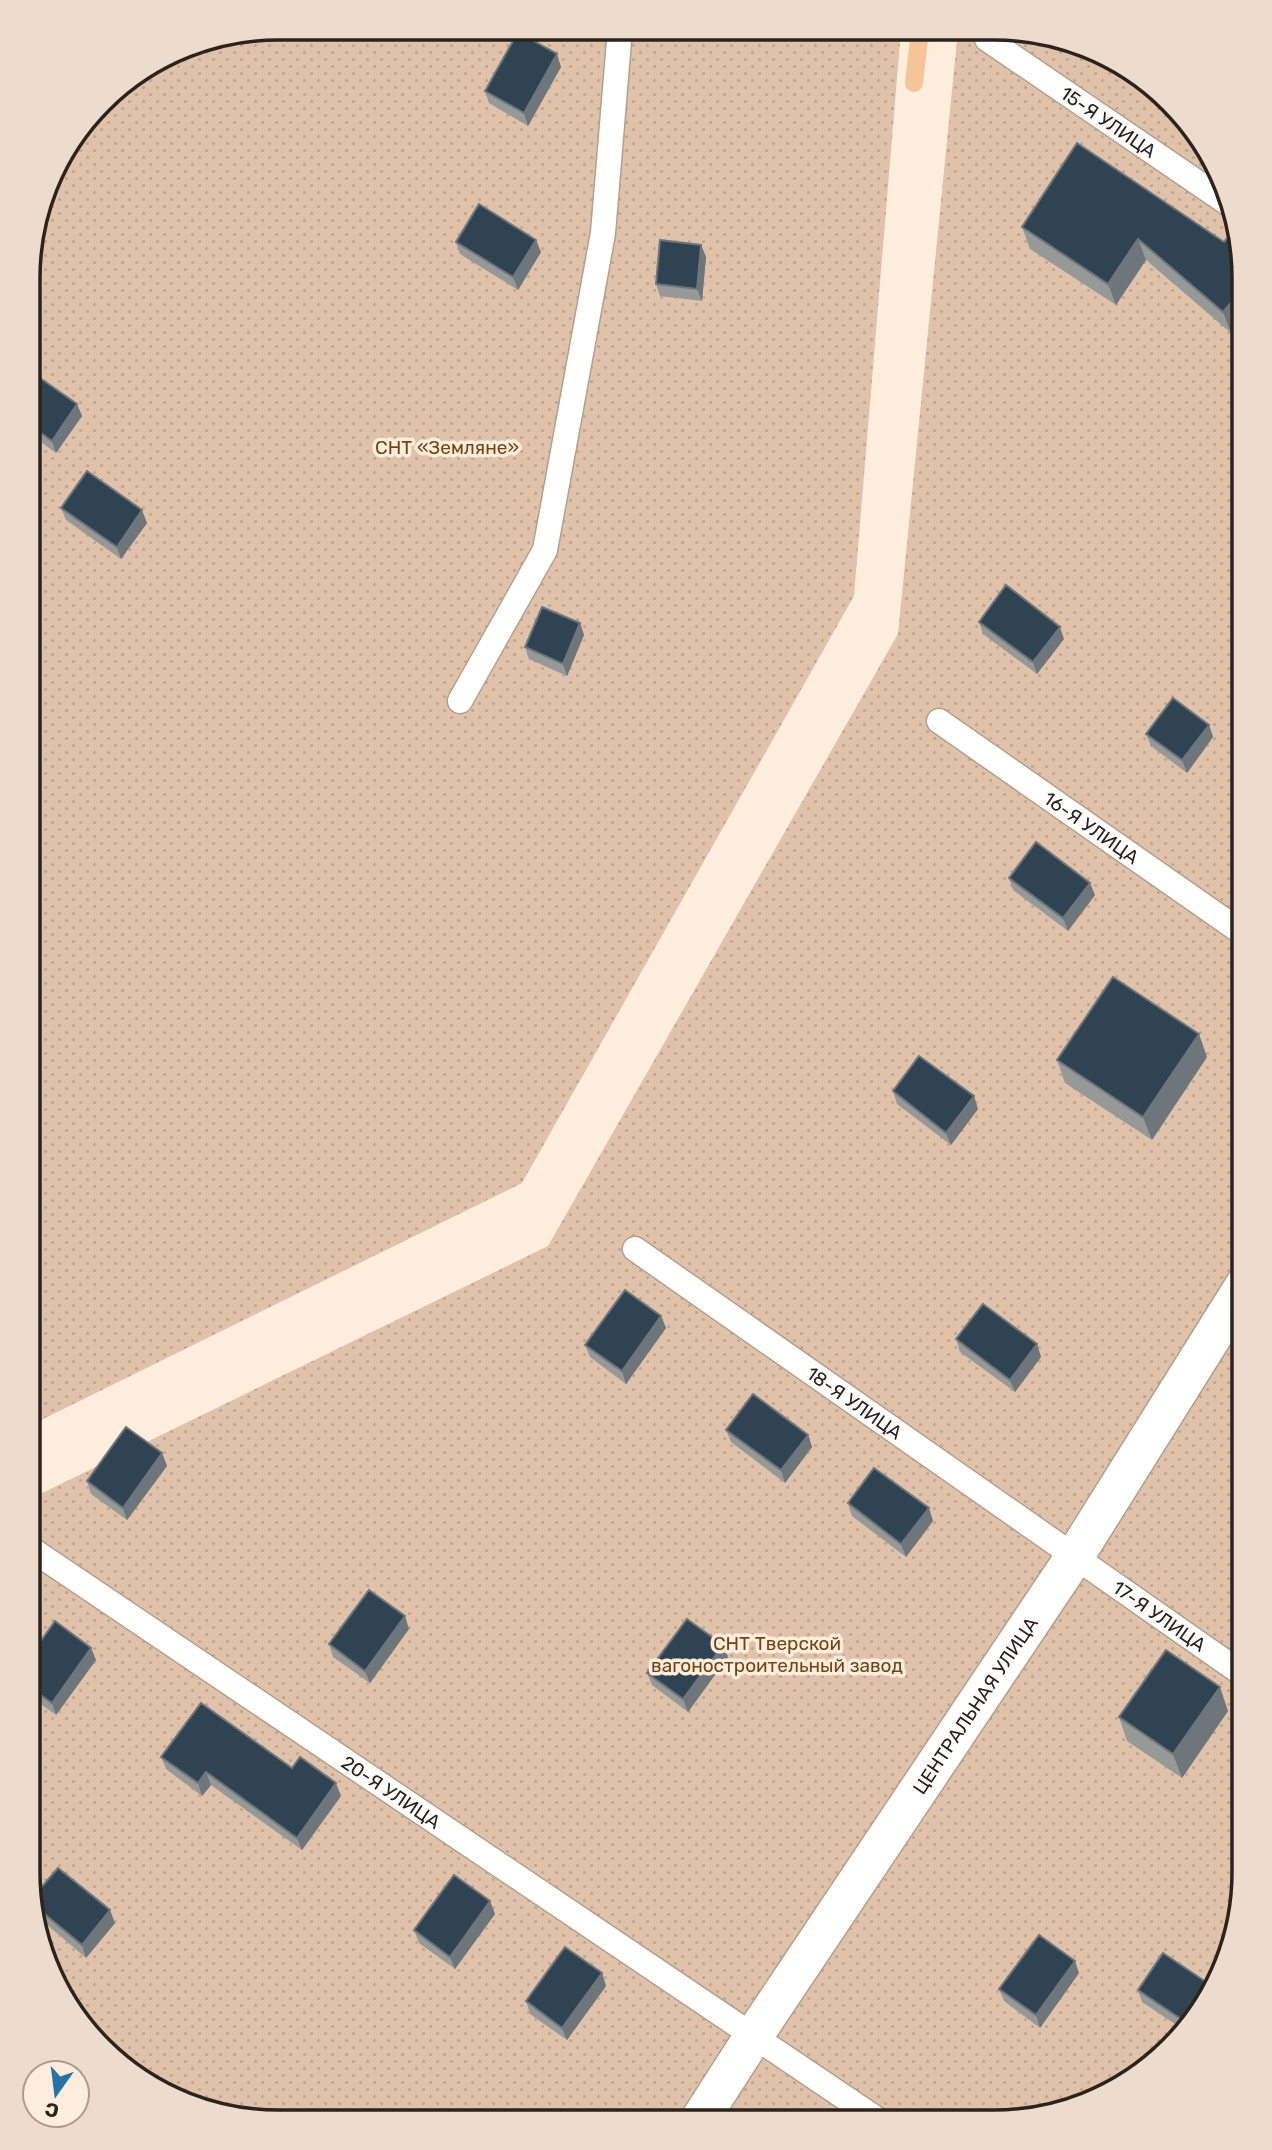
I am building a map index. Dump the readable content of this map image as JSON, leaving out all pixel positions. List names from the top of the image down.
{
  "streets": {
    "street": ["ЦЕНТРАЛЬНАЯ УЛИЦА"],
    "lane": [
      "15-Я УЛИЦА",
      "16-Я УЛИЦА",
      "18-Я УЛИЦА",
      "17-Я УЛИЦА",
      "20-Я УЛИЦА"
    ]
  },
  "crossings": [
    ["18-Я УЛИЦА", "17-Я УЛИЦА"],
    ["18-Я УЛИЦА", "ЦЕНТРАЛЬНАЯ УЛИЦА"],
    ["17-Я УЛИЦА", "ЦЕНТРАЛЬНАЯ УЛИЦА"],
    ["ЦЕНТРАЛЬНАЯ УЛИЦА", "20-Я УЛИЦА"]
  ],
  "parks": ["СНТ «Земляне»", "СНТ Тверской вагоностроительный завод"],
  "north": "bottom"
}
